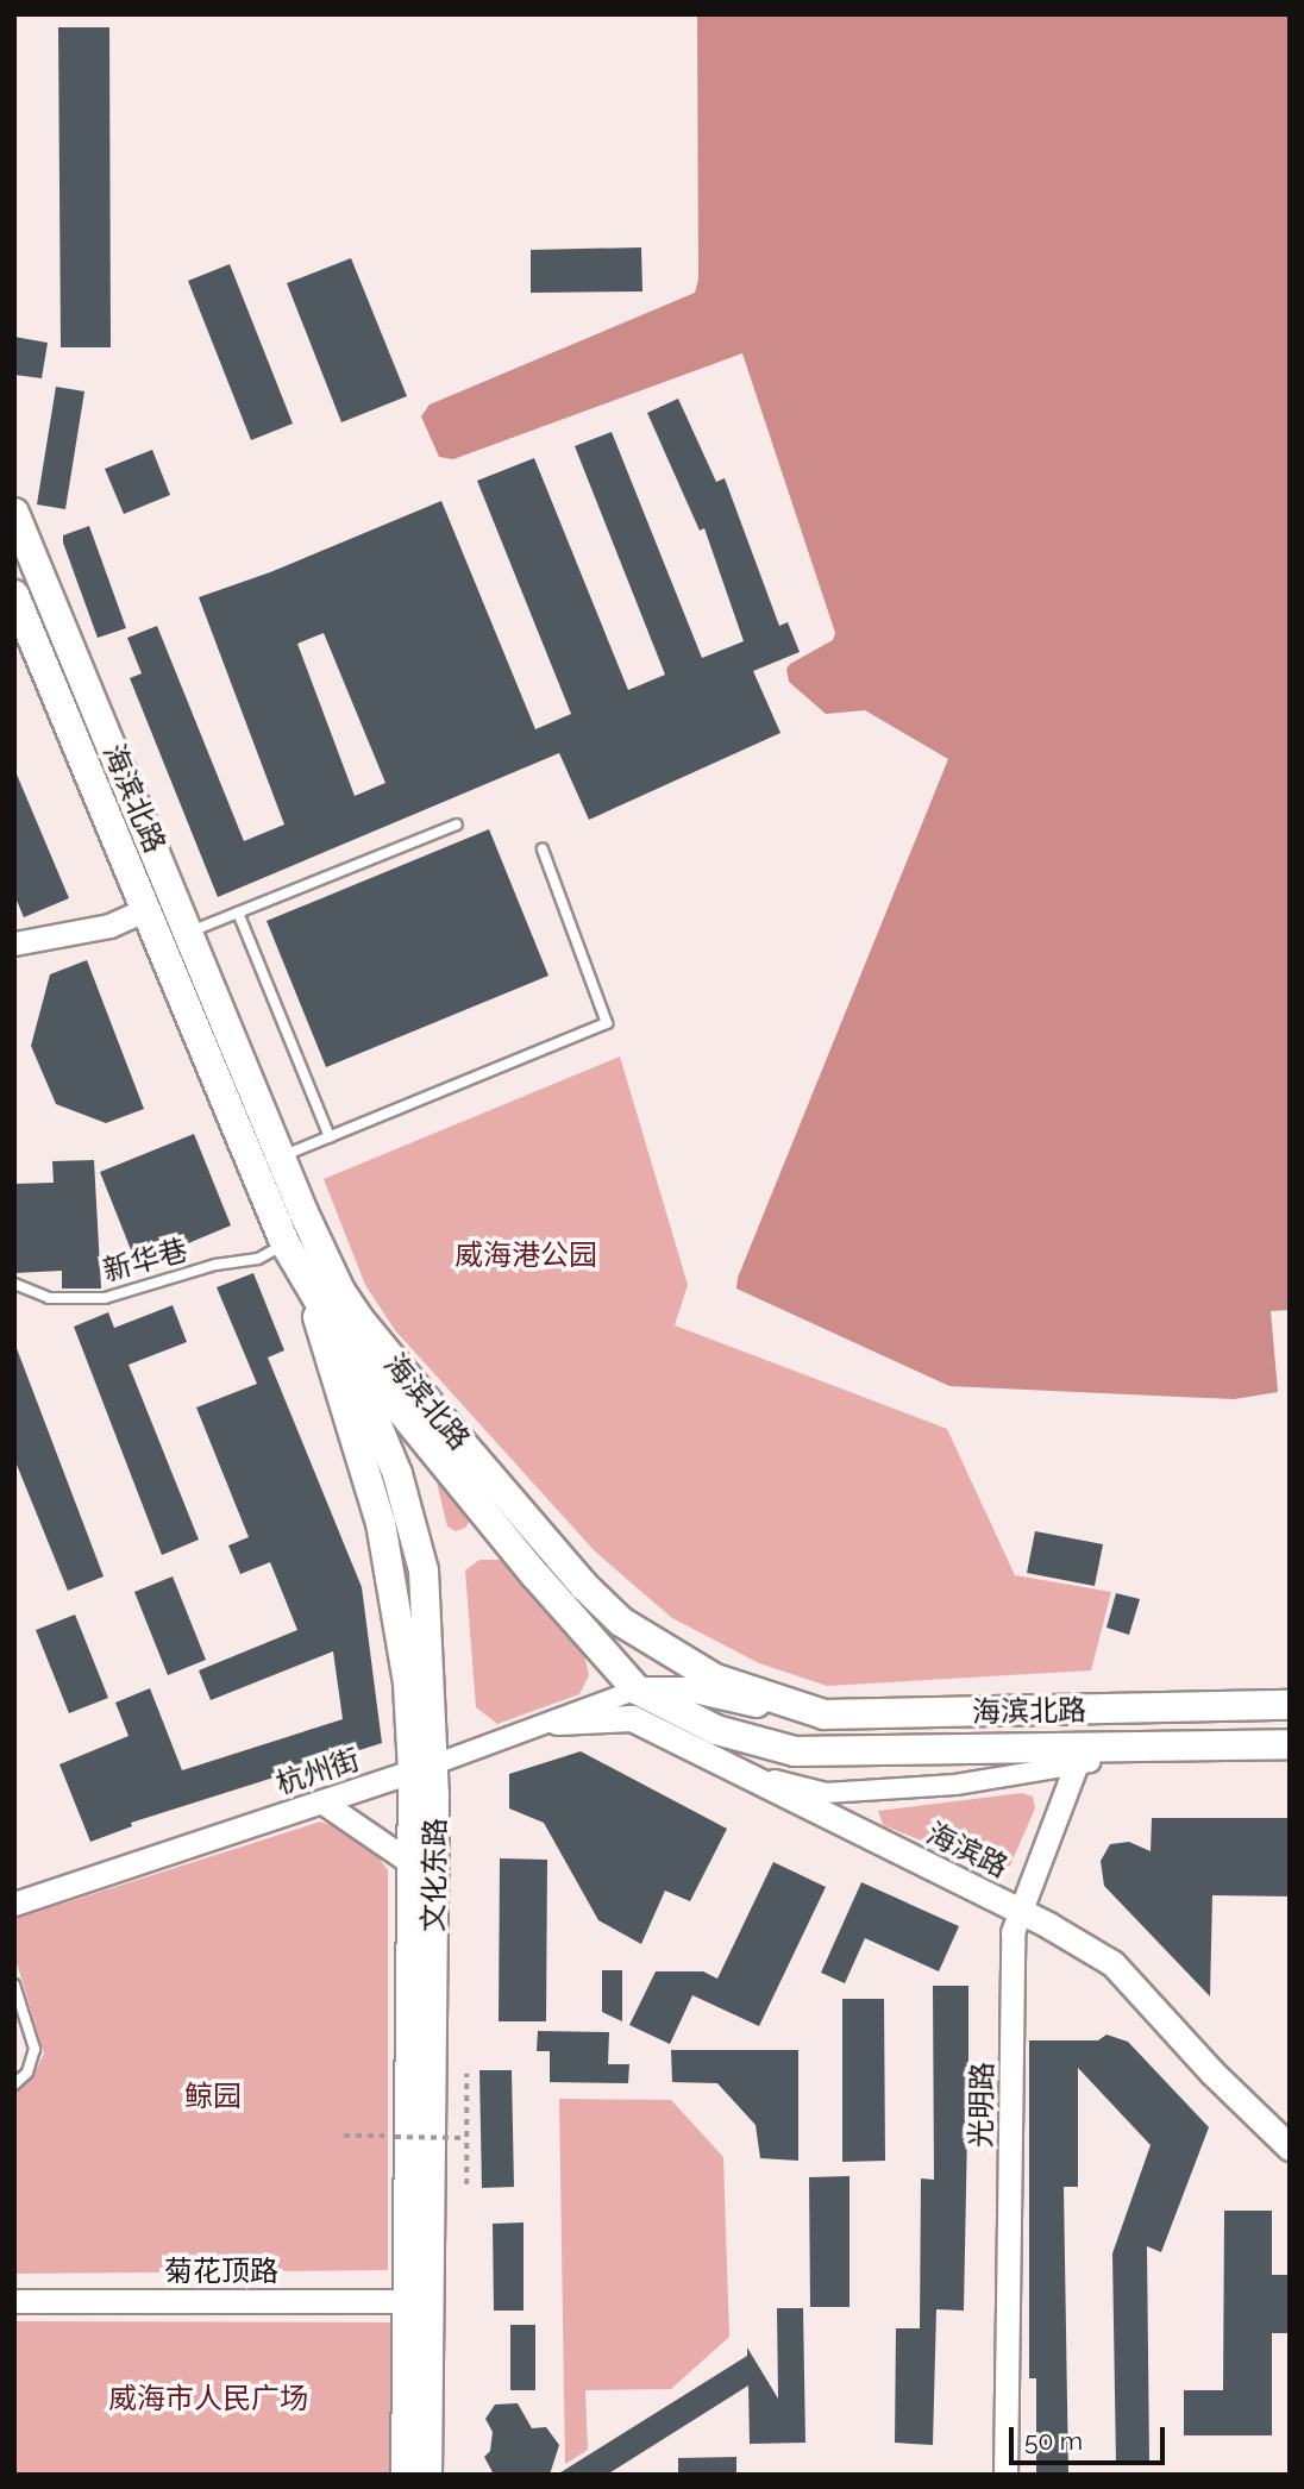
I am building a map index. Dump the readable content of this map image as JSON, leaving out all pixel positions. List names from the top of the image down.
{
  "streets": {
    "main road": ["海滨北路", "海滨路", "文化东路"],
    "street": ["杭州街", "光明路", "菊花顶路"],
    "lane": ["新华巷"]
  },
  "crossings": [
    ["海滨北路", "新华巷"],
    ["海滨北路", "杭州街"],
    ["海滨北路", "文化东路"],
    ["海滨北路", "光明路"],
    ["杭州街", "海滨路"],
    ["杭州街", "文化东路"],
    ["海滨路", "光明路"],
    ["文化东路", "菊花顶路"]
  ],
  "parks": ["威海港公园", "鲸园", "威海市人民广场"],
  "scale_bar": "50 m"
}
